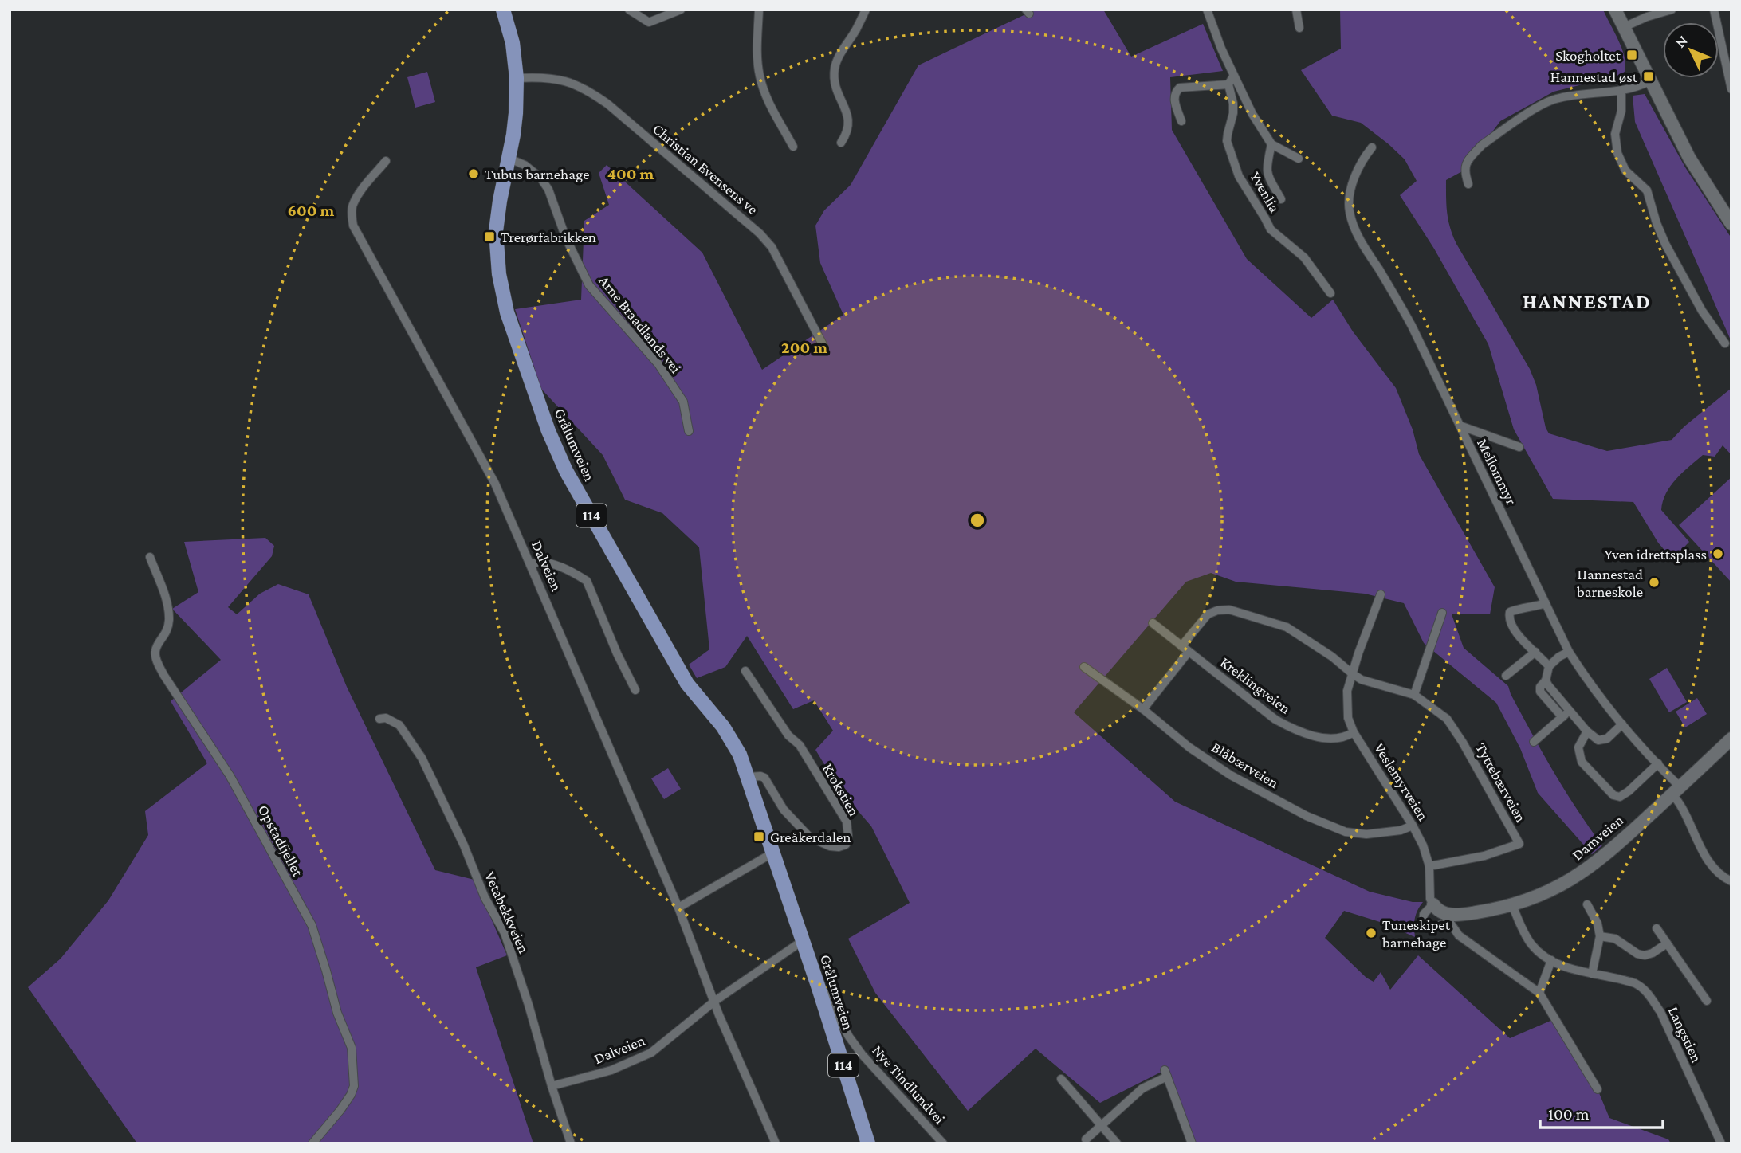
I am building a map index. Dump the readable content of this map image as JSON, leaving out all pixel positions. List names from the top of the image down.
{
  "streets": {
    "main road": ["Grålumveien", "114"],
    "street": [
      "Christian Evensens ve",
      "Yvenlia",
      "Arne Braadlands vei",
      "Mellommyr",
      "Dalveien",
      "Kreklingveien",
      "Blåbærveien",
      "Veslemyrveien",
      "Tyttebærveien",
      "Krokstien",
      "Damveien",
      "Opstadfjellet",
      "Vetabekkveien",
      "Langstien",
      "Nye Tindlundvei"
    ]
  },
  "crossings": [
    ["Christian Evensens ve", "Grålumveien"],
    ["Arne Braadlands vei", "Grålumveien"],
    ["Grålumveien", "Krokstien"],
    ["Grålumveien", "Nye Tindlundvei"],
    ["Mellommyr", "Damveien"],
    ["Dalveien", "Vetabekkveien"],
    ["Kreklingveien", "Veslemyrveien"],
    ["Kreklingveien", "Tyttebærveien"],
    ["Blåbærveien", "Veslemyrveien"],
    ["Blåbærveien", "Tyttebærveien"],
    ["Veslemyrveien", "Tyttebærveien"],
    ["Veslemyrveien", "Damveien"],
    ["Damveien", "Langstien"]
  ],
  "districts": ["HANNESTAD"],
  "places": {
    "transit": [
      "Skogholtet",
      "Hannestad øst",
      "Trerørfabrikken",
      "Greåkerdalen"
    ],
    "other": [
      "Tubus barnehage",
      "Yven idrettsplass",
      "Hannestad barneskole",
      "Tuneskipet barnehage"
    ]
  },
  "scale_bar": "100 m",
  "north": "top left",
  "rings": ["400 m", "600 m", "200 m"]
}
